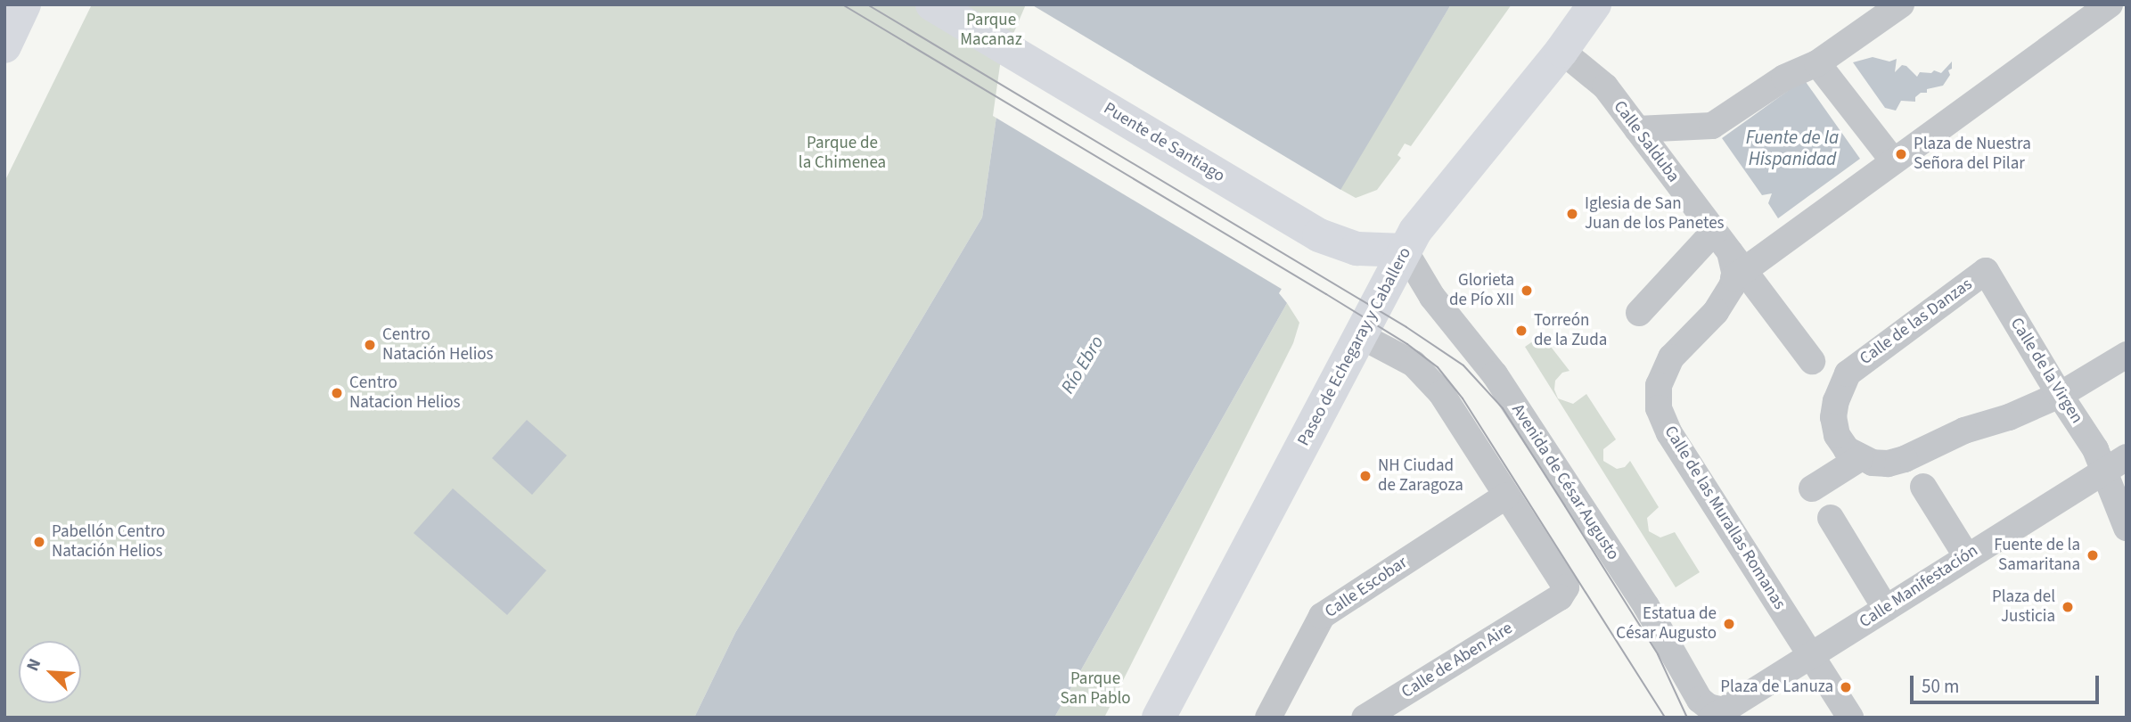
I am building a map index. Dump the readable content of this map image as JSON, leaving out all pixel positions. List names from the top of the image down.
{
  "streets": {
    "main road": ["Puente de Santiago", "Paseo de Echegaray y Caballero"],
    "street": [
      "Calle Salduba",
      "Calle de las Danzas",
      "Calle de la Virgen",
      "Avenida de César Augusto",
      "Calle de las Murallas Romanas",
      "Calle Manifestación",
      "Calle Escobar",
      "Calle de Aben Aire"
    ]
  },
  "crossings": [
    ["Calle Salduba", "Paseo de Echegaray y Caballero"],
    ["Calle Salduba", "Calle de las Murallas Romanas"],
    ["Puente de Santiago", "Paseo de Echegaray y Caballero"],
    ["Puente de Santiago", "Avenida de César Augusto"],
    ["Calle de las Danzas", "Calle de la Virgen"],
    ["Paseo de Echegaray y Caballero", "Avenida de César Augusto"],
    ["Calle de la Virgen", "Calle Manifestación"],
    ["Avenida de César Augusto", "Calle Manifestación"],
    ["Calle de las Murallas Romanas", "Calle Manifestación"],
    ["Calle Escobar", "Calle de Aben Aire"]
  ],
  "water": ["Fuente de la Hispanidad", "Río Ebro"],
  "parks": ["Parque Macanaz", "Parque de la Chimenea", "Parque San Pablo"],
  "places": [
    "Plaza de Nuestra Señora del Pilar",
    "Iglesia de San Juan de los Panetes",
    "Glorieta de Pío XII",
    "Torreón de la Zuda",
    "Centro Natación Helios",
    "Centro Natacion Helios",
    "NH Ciudad de Zaragoza",
    "Pabellón Centro Natación Helios",
    "Fuente de la Samaritana",
    "Plaza del Justicia",
    "Estatua de César Augusto",
    "Plaza de Lanuza"
  ],
  "scale_bar": "50 m",
  "north": "top left"
}
